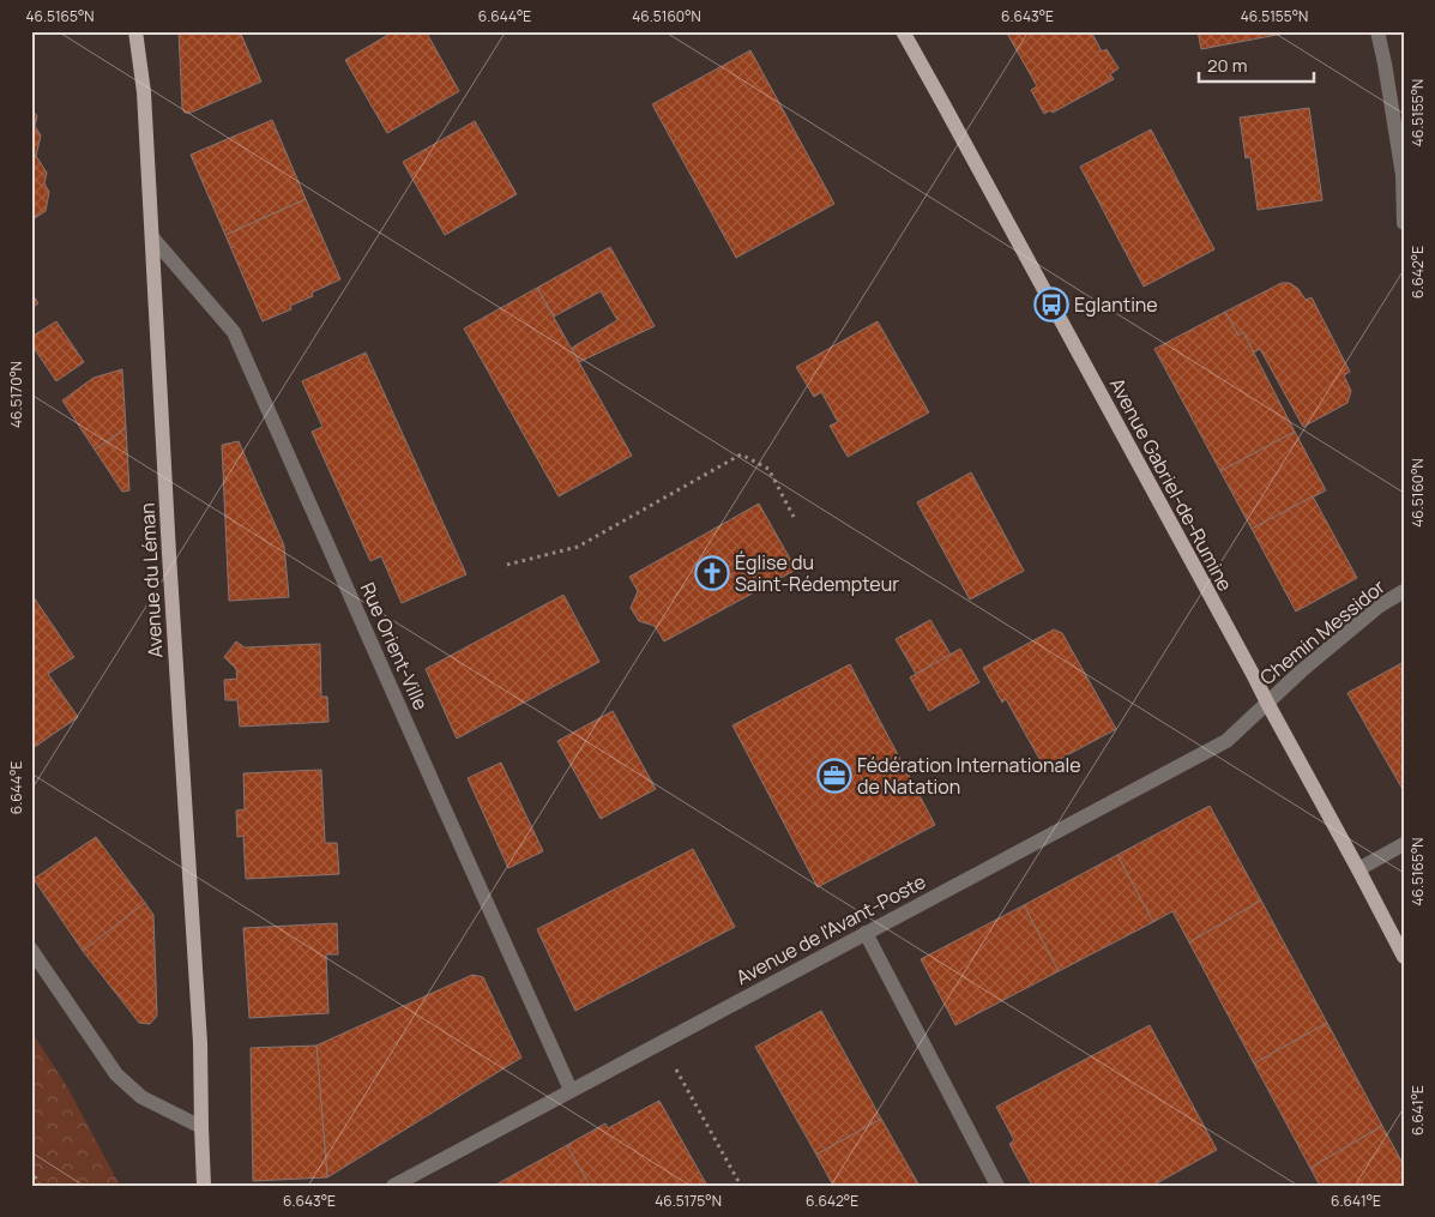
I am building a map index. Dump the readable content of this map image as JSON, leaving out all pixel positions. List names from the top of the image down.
{
  "streets": {
    "main road": ["Avenue Gabriel-de-Rumine", "Avenue du Léman"],
    "street": ["Chemin Messidor", "Rue Orient-Ville", "Avenue de l'Avant-Poste"]
  },
  "crossings": [
    ["Avenue Gabriel-de-Rumine", "Chemin Messidor"],
    ["Avenue Gabriel-de-Rumine", "Avenue de l'Avant-Poste"],
    ["Avenue du Léman", "Rue Orient-Ville"],
    ["Chemin Messidor", "Avenue de l'Avant-Poste"],
    ["Rue Orient-Ville", "Avenue de l'Avant-Poste"]
  ],
  "places": {
    "bus stop": ["Eglantine"],
    "church": ["Église du Saint-Rédempteur"],
    "office": ["Fédération Internationale de Natation"]
  },
  "scale_bar": "20 m",
  "coordinates": [
    "46.5165°N",
    "6.644°E",
    "46.5160°N",
    "6.643°E",
    "46.5155°N",
    "6.642°E",
    "46.5170°N",
    "6.641°E",
    "46.5175°N"
  ]
}
